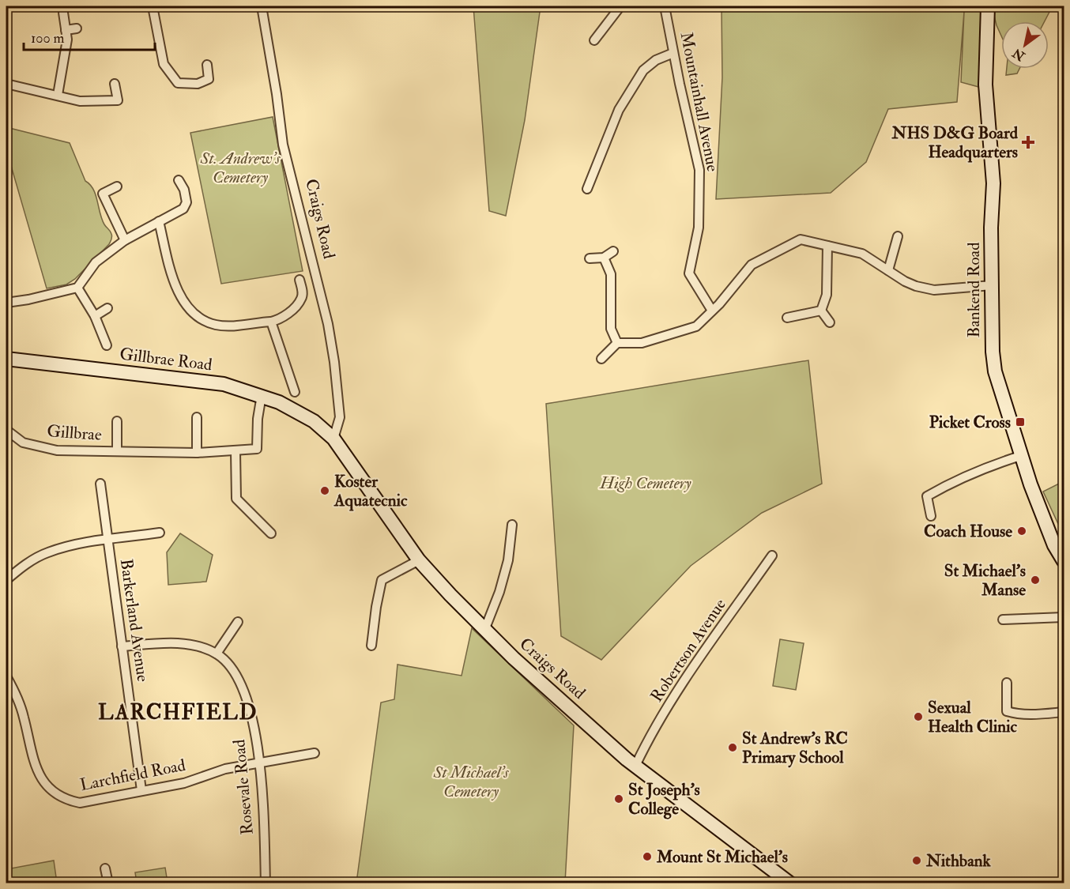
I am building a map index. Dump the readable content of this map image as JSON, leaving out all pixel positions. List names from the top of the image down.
{
  "streets": {
    "street": [
      "Mountainhall Avenue",
      "Craigs Road",
      "Bankend Road",
      "Gillbrae Road",
      "Gillbrae",
      "Barkerland Avenue",
      "Robertson Avenue",
      "Larchfield Road",
      "Rosevale Road"
    ]
  },
  "crossings": [
    ["Craigs Road", "Gillbrae Road"],
    ["Craigs Road", "Robertson Avenue"],
    ["Gillbrae Road", "Gillbrae"],
    ["Barkerland Avenue", "Larchfield Road"],
    ["Barkerland Avenue", "Rosevale Road"],
    ["Larchfield Road", "Rosevale Road"]
  ],
  "districts": ["LARCHFIELD"],
  "parks": ["St. Andrew's Cemetery", "High Cemetery", "St Michael's Cemetery"],
  "places": {
    "health": ["NHS D&G Board Headquarters"],
    "transit": ["Picket Cross"],
    "other": [
      "Koster Aquatecnic",
      "Coach House",
      "St Michael's Manse",
      "Sexual Health Clinic",
      "St Andrew's RC Primary School",
      "St Joseph's College",
      "Mount St Michael's",
      "Nithbank"
    ]
  },
  "scale_bar": "100 m",
  "north": "bottom left"
}
